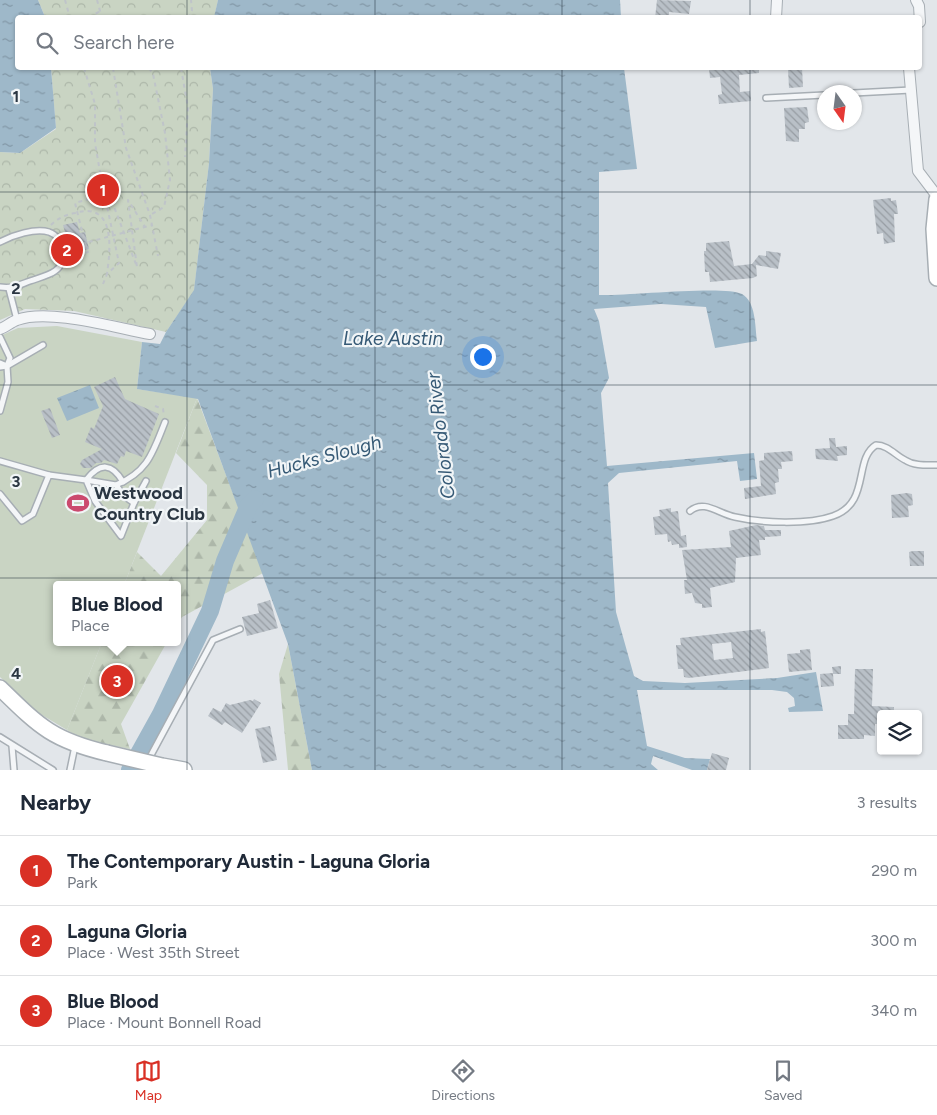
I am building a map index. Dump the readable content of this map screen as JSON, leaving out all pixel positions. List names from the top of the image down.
{
  "water": ["Lake Austin", "Colorado River", "Hucks Slough"],
  "places": {
    "sports": ["Westwood Country Club"]
  },
  "north": "bottom",
  "page": {
    "search": "Search here",
    "pins": ["1", "2", "3"],
    "popup": ["Blue Blood", "Place"],
    "heading": ["Nearby", "3 results"],
    "list": [
      {
        "mark": "1",
        "name": "The Contemporary Austin - Laguna Gloria",
        "note": "Park",
        "value": "290 m"
      },
      {
        "mark": "2",
        "name": "Laguna Gloria",
        "note": "Place · West 35th Street",
        "value": "300 m"
      },
      {
        "mark": "3",
        "name": "Blue Blood",
        "note": "Place · Mount Bonnell Road",
        "value": "340 m"
      }
    ],
    "nav": ["Map", "Directions", "Saved"]
  },
  "grid": {
    "rows": [
      "1",
      "2",
      "3",
      "4"
    ]
  }
}
